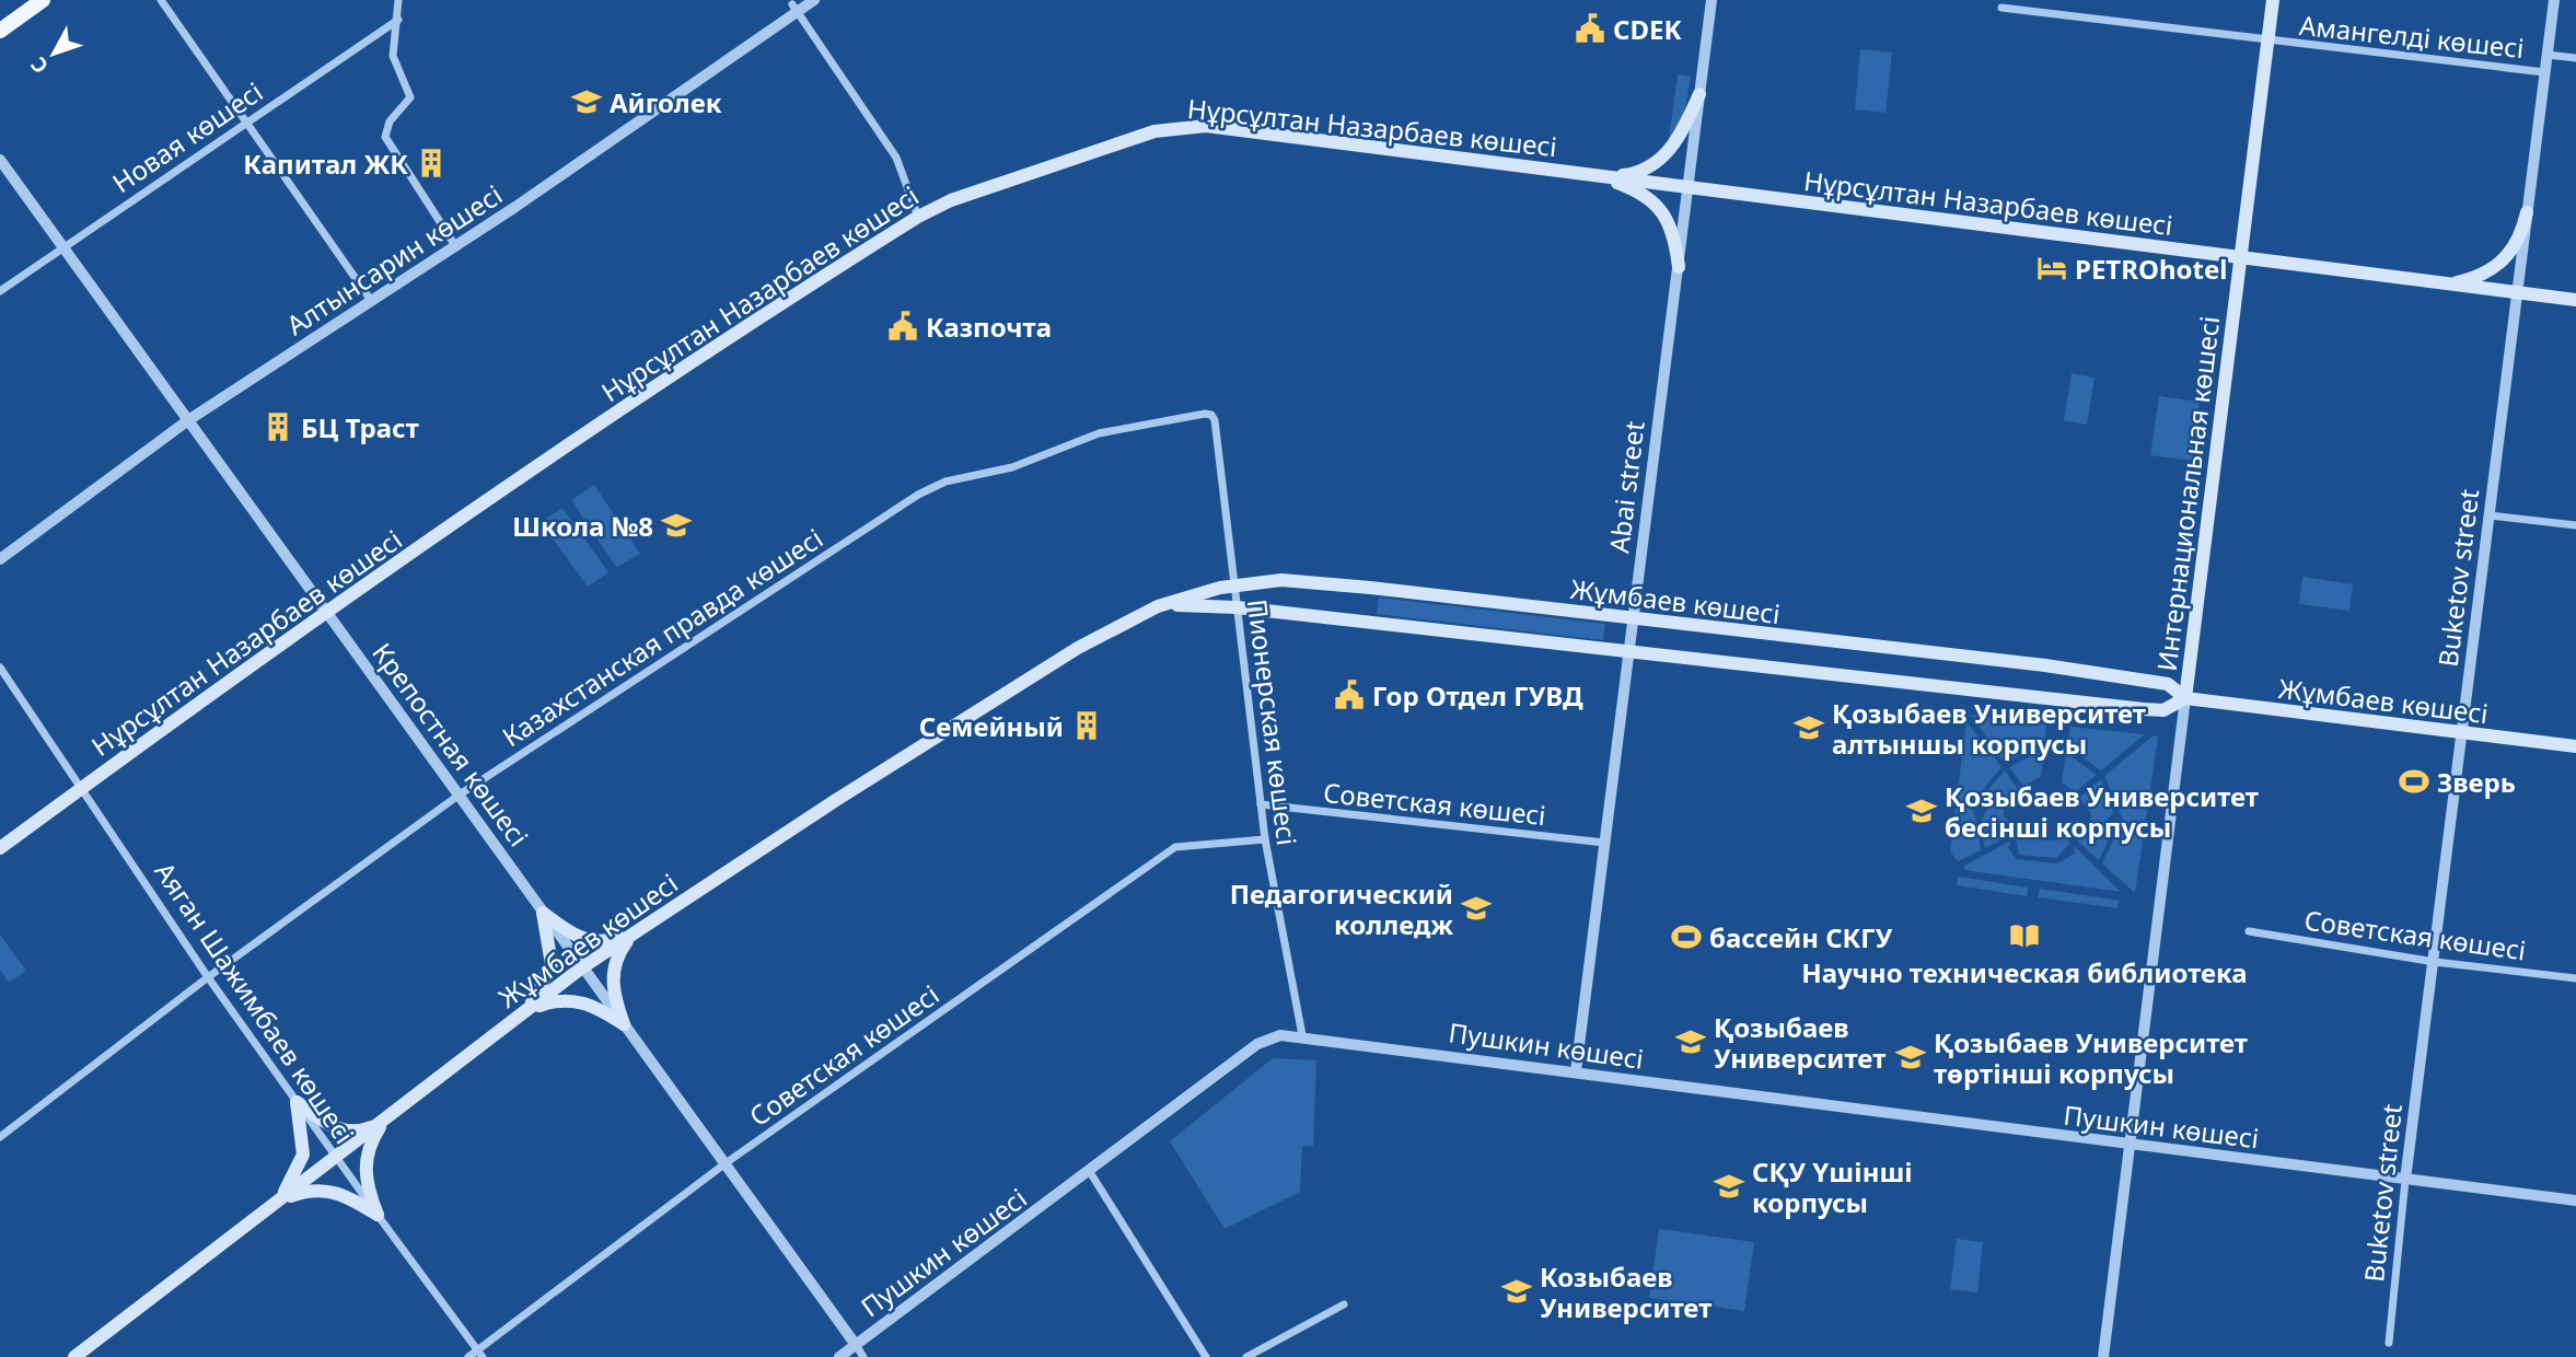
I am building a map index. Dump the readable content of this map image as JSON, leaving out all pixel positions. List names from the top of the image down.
{
  "streets": {
    "main road": ["Нұрсұлтан Назарбаев көшесі", "Интернациональная көшесі", "Жұмбаев көшесі"],
    "street": [
      "Амангелді көшесі",
      "Новая көшесі",
      "Алтынсарин көшесі",
      "Abai street",
      "Buketov street",
      "Казахстанская правда көшесі",
      "Пионерская көшесі",
      "Крепостная көшесі",
      "Советская көшесі",
      "Аяган Шажимбаев көшесі",
      "Пушкин көшесі"
    ]
  },
  "crossings": [
    ["Амангелді көшесі", "Интернациональная көшесі"],
    ["Амангелді көшесі", "Buketov street"],
    ["Нұрсұлтан Назарбаев көшесі", "Abai street"],
    ["Нұрсұлтан Назарбаев көшесі", "Интернациональная көшесі"],
    ["Нұрсұлтан Назарбаев көшесі", "Buketov street"],
    ["Нұрсұлтан Назарбаев көшесі", "Крепостная көшесі"],
    ["Нұрсұлтан Назарбаев көшесі", "Аяган Шажимбаев көшесі"],
    ["Новая көшесі", "Крепостная көшесі"],
    ["Алтынсарин көшесі", "Крепостная көшесі"],
    ["Abai street", "Жұмбаев көшесі"],
    ["Abai street", "Советская көшесі"],
    ["Abai street", "Пушкин көшесі"],
    ["Интернациональная көшесі", "Жұмбаев көшесі"],
    ["Интернациональная көшесі", "Пушкин көшесі"],
    ["Buketov street", "Жұмбаев көшесі"],
    ["Buketov street", "Советская көшесі"],
    ["Buketov street", "Пушкин көшесі"],
    ["Жұмбаев көшесі", "Пионерская көшесі"],
    ["Жұмбаев көшесі", "Крепостная көшесі"],
    ["Жұмбаев көшесі", "Аяган Шажимбаев көшесі"],
    ["Казахстанская правда көшесі", "Пионерская көшесі"],
    ["Казахстанская правда көшесі", "Крепостная көшесі"],
    ["Казахстанская правда көшесі", "Аяган Шажимбаев көшесі"],
    ["Пионерская көшесі", "Советская көшесі"],
    ["Пионерская көшесі", "Пушкин көшесі"],
    ["Крепостная көшесі", "Советская көшесі"],
    ["Крепостная көшесі", "Пушкин көшесі"],
    ["Советская көшесі", "Аяган Шажимбаев көшесі"]
  ],
  "places": {
    "public building": ["CDEK", "Казпочта", "Гор Отдел ГУВД"],
    "school or university": [
      "Айголек",
      "Школа №8",
      "Қозыбаев Университет алтыншы корпусы",
      "Қозыбаев Университет бесінші корпусы",
      "Педагогический колледж",
      "Қозыбаев Университет",
      "Қозыбаев Университет төртінші корпусы",
      "СҚУ Үшінші корпусы",
      "Козыбаев Университет"
    ],
    "building": ["Капитал ЖК", "БЦ Траст", "Семейный"],
    "hotel": ["PETROhotel"],
    "sports": ["Зверь", "бассейн СКГУ"],
    "library": ["Научно техническая библиотека"]
  },
  "north": "bottom left"
}
